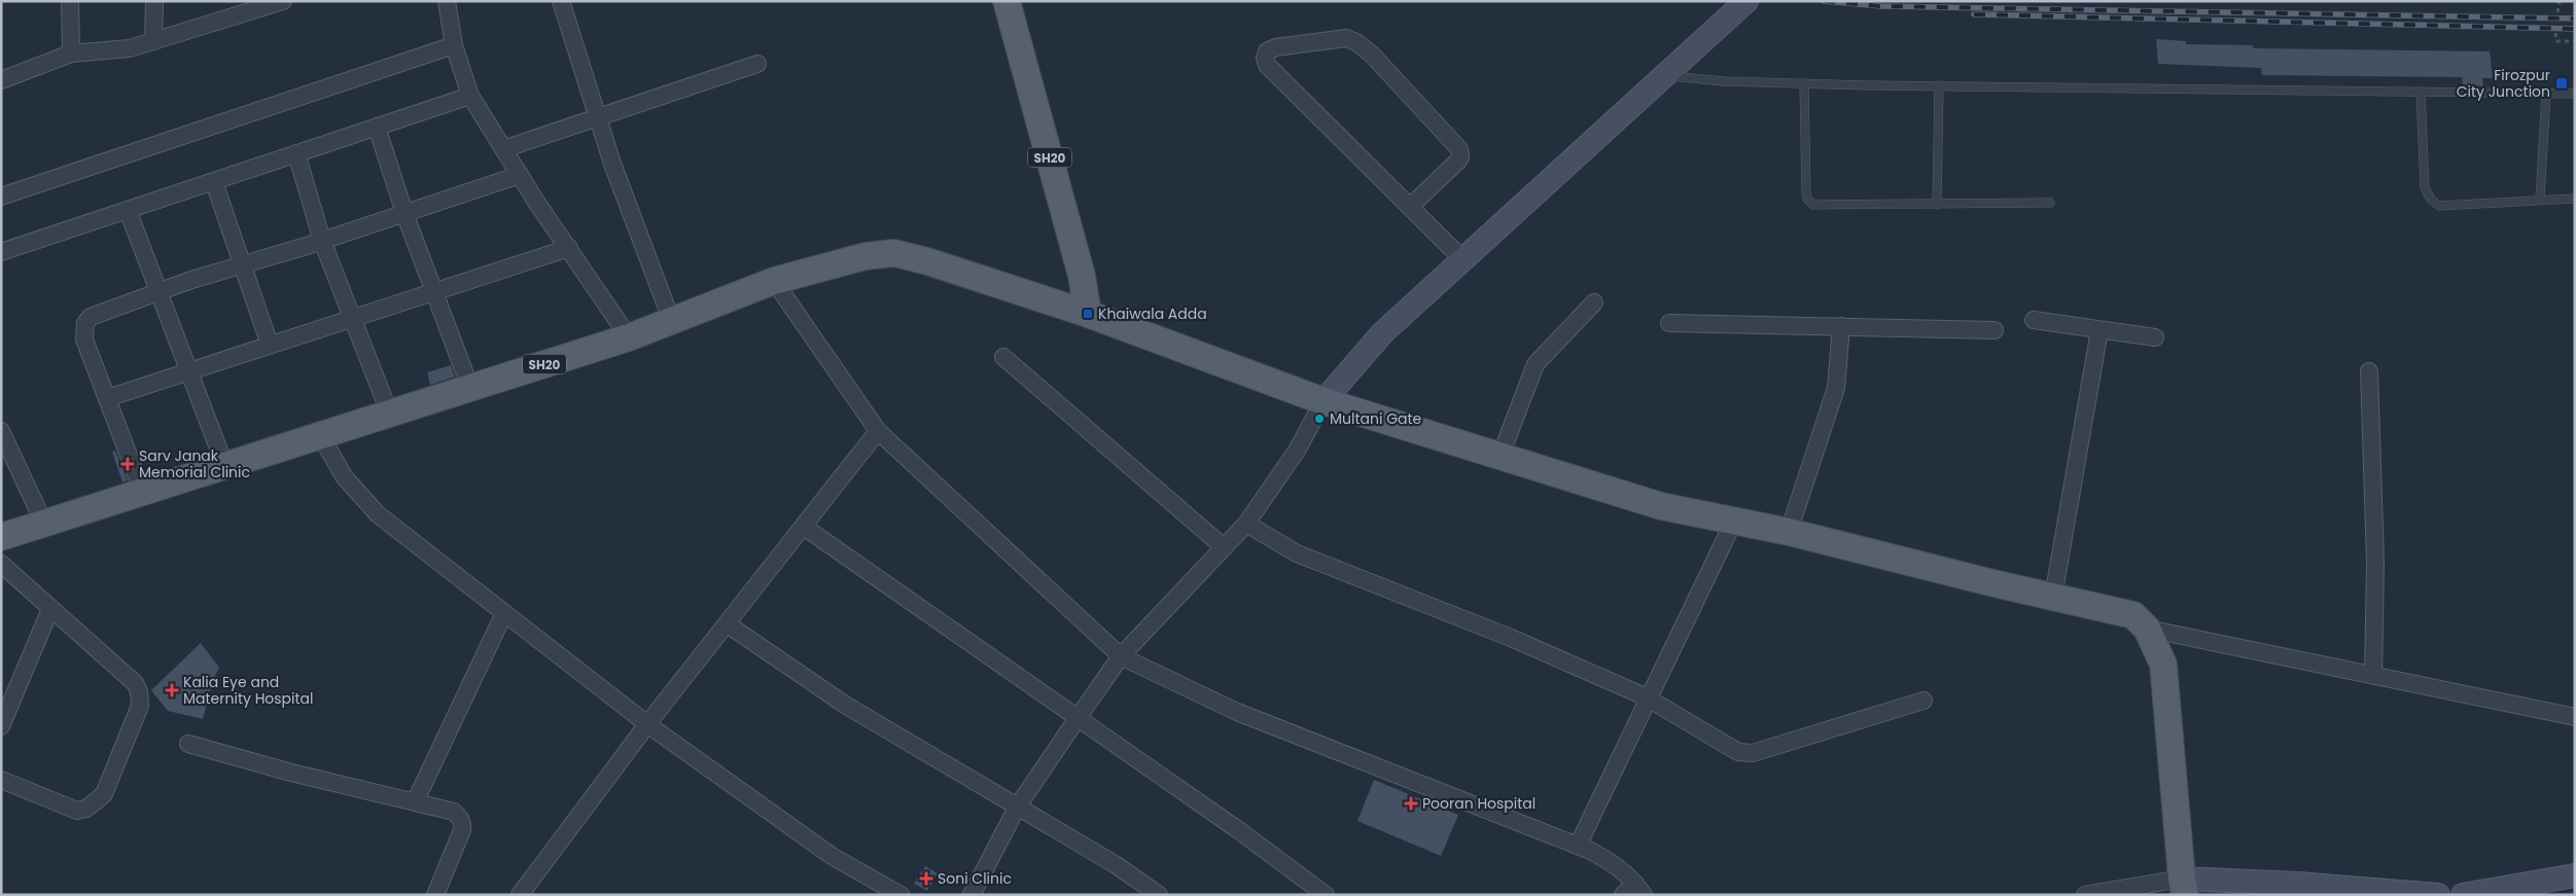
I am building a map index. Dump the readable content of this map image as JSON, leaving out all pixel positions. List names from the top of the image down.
{
  "streets": {
    "main road": ["SH20"]
  },
  "places": {
    "transit": ["Firozpur City Junction", "Khaiwala Adda"],
    "other": ["Multani Gate"],
    "health": [
      "Sarv Janak Memorial Clinic",
      "Kalia Eye and Maternity Hospital",
      "Pooran Hospital",
      "Soni Clinic"
    ]
  }
}
